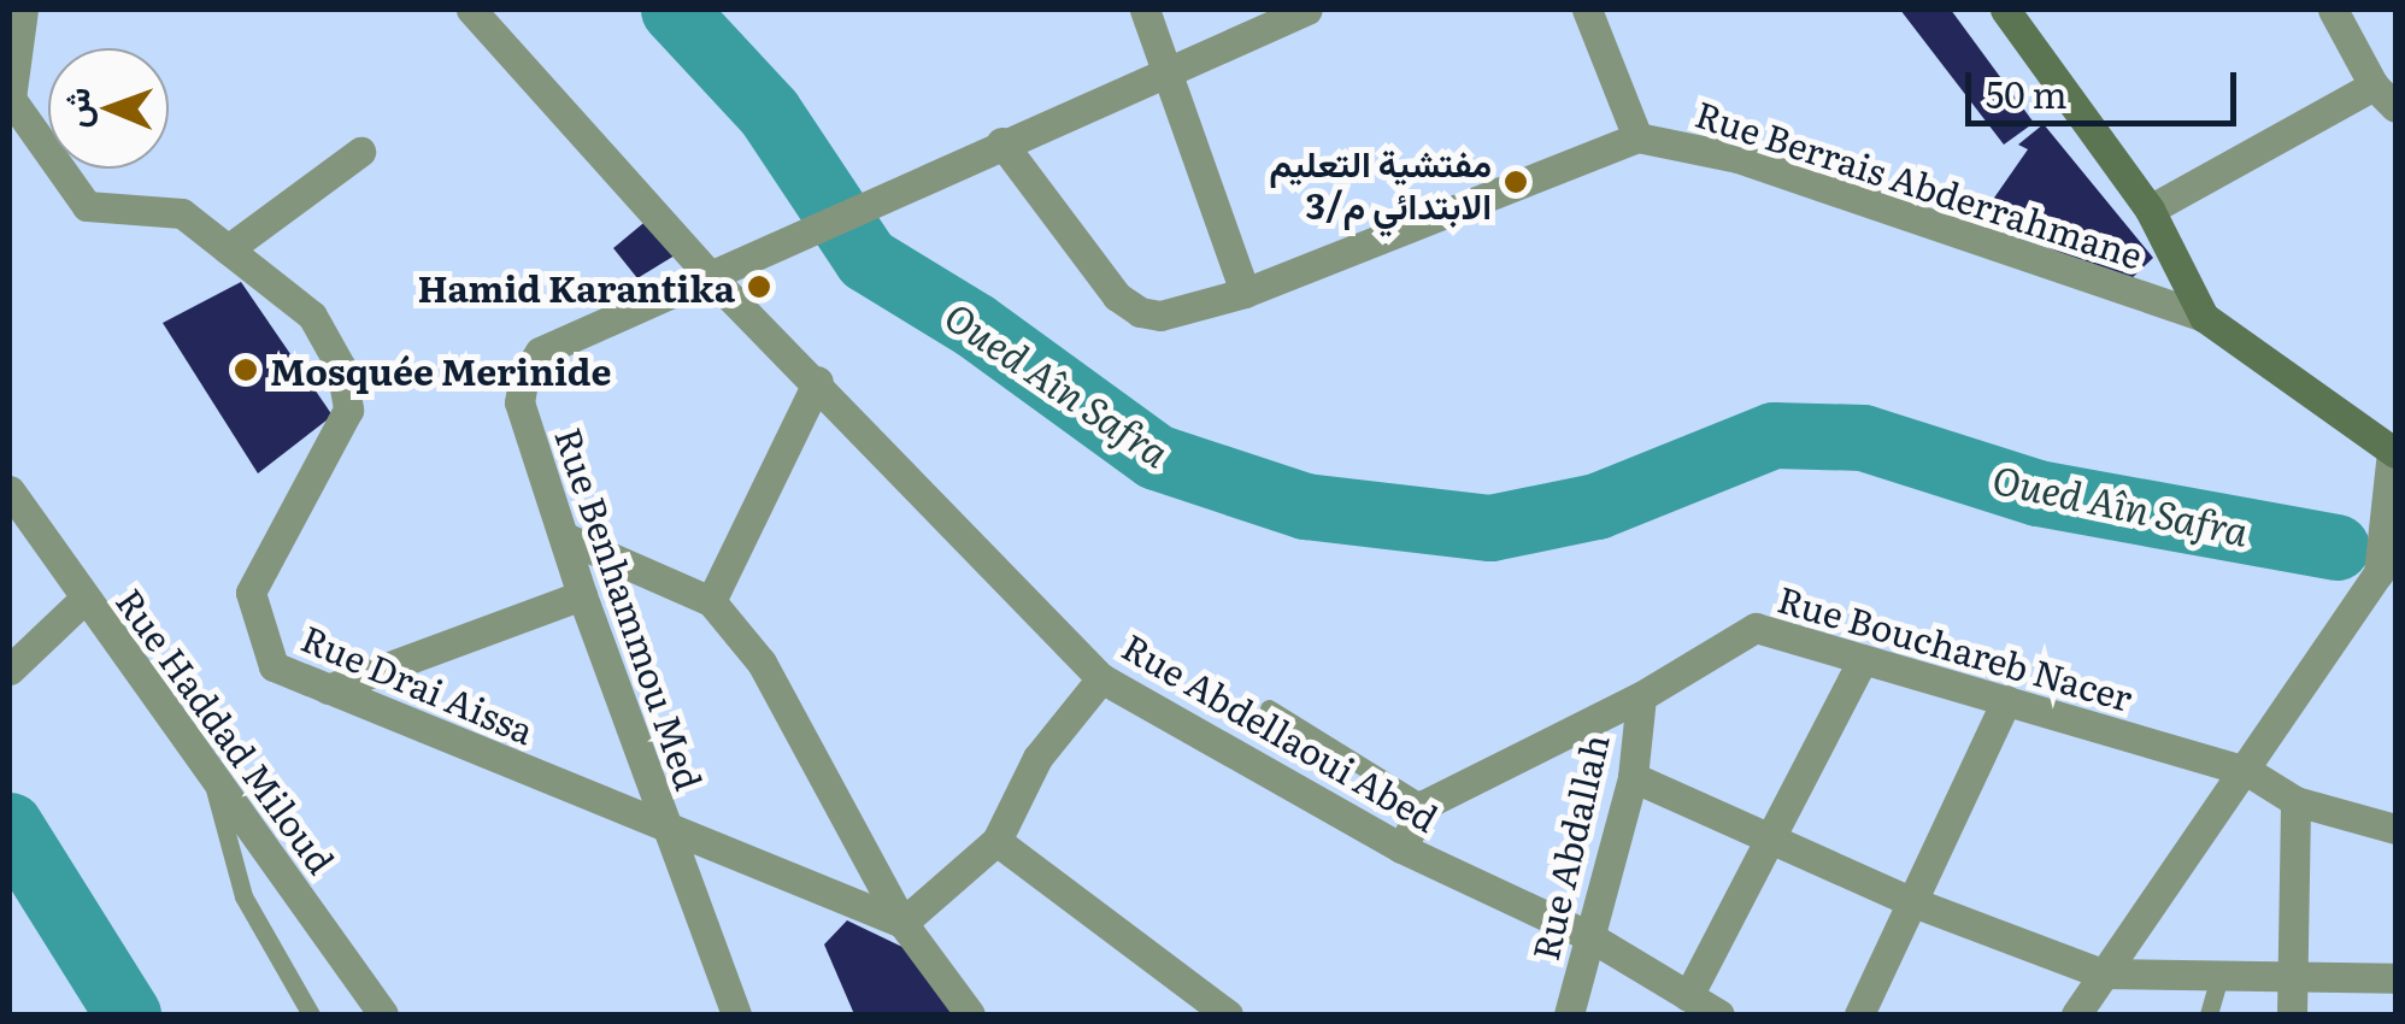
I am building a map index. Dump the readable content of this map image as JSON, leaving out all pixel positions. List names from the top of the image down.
{
  "streets": {
    "street": [
      "Rue Berrais Abderrahmane",
      "Rue Benhammou Med",
      "Rue Bouchareb Nacer",
      "Rue Drai Aissa",
      "Rue Haddad Miloud",
      "Rue Abdellaoui Abed",
      "Rue Abdallah"
    ]
  },
  "crossings": [
    ["Rue Berrais Abderrahmane", "Rue Benhammou Med"],
    ["Rue Benhammou Med", "Rue Drai Aissa"],
    ["Rue Benhammou Med", "Rue Abdellaoui Abed"],
    ["Rue Bouchareb Nacer", "Rue Abdallah"],
    ["Rue Abdellaoui Abed", "Rue Abdallah"]
  ],
  "water": ["Oued Aîn Safra"],
  "places": ["مفتشية التعليم الابتدائي م/3", "Hamid Karantika", "Mosquée Merinide"],
  "scale_bar": "50 m",
  "north": "left"
}
